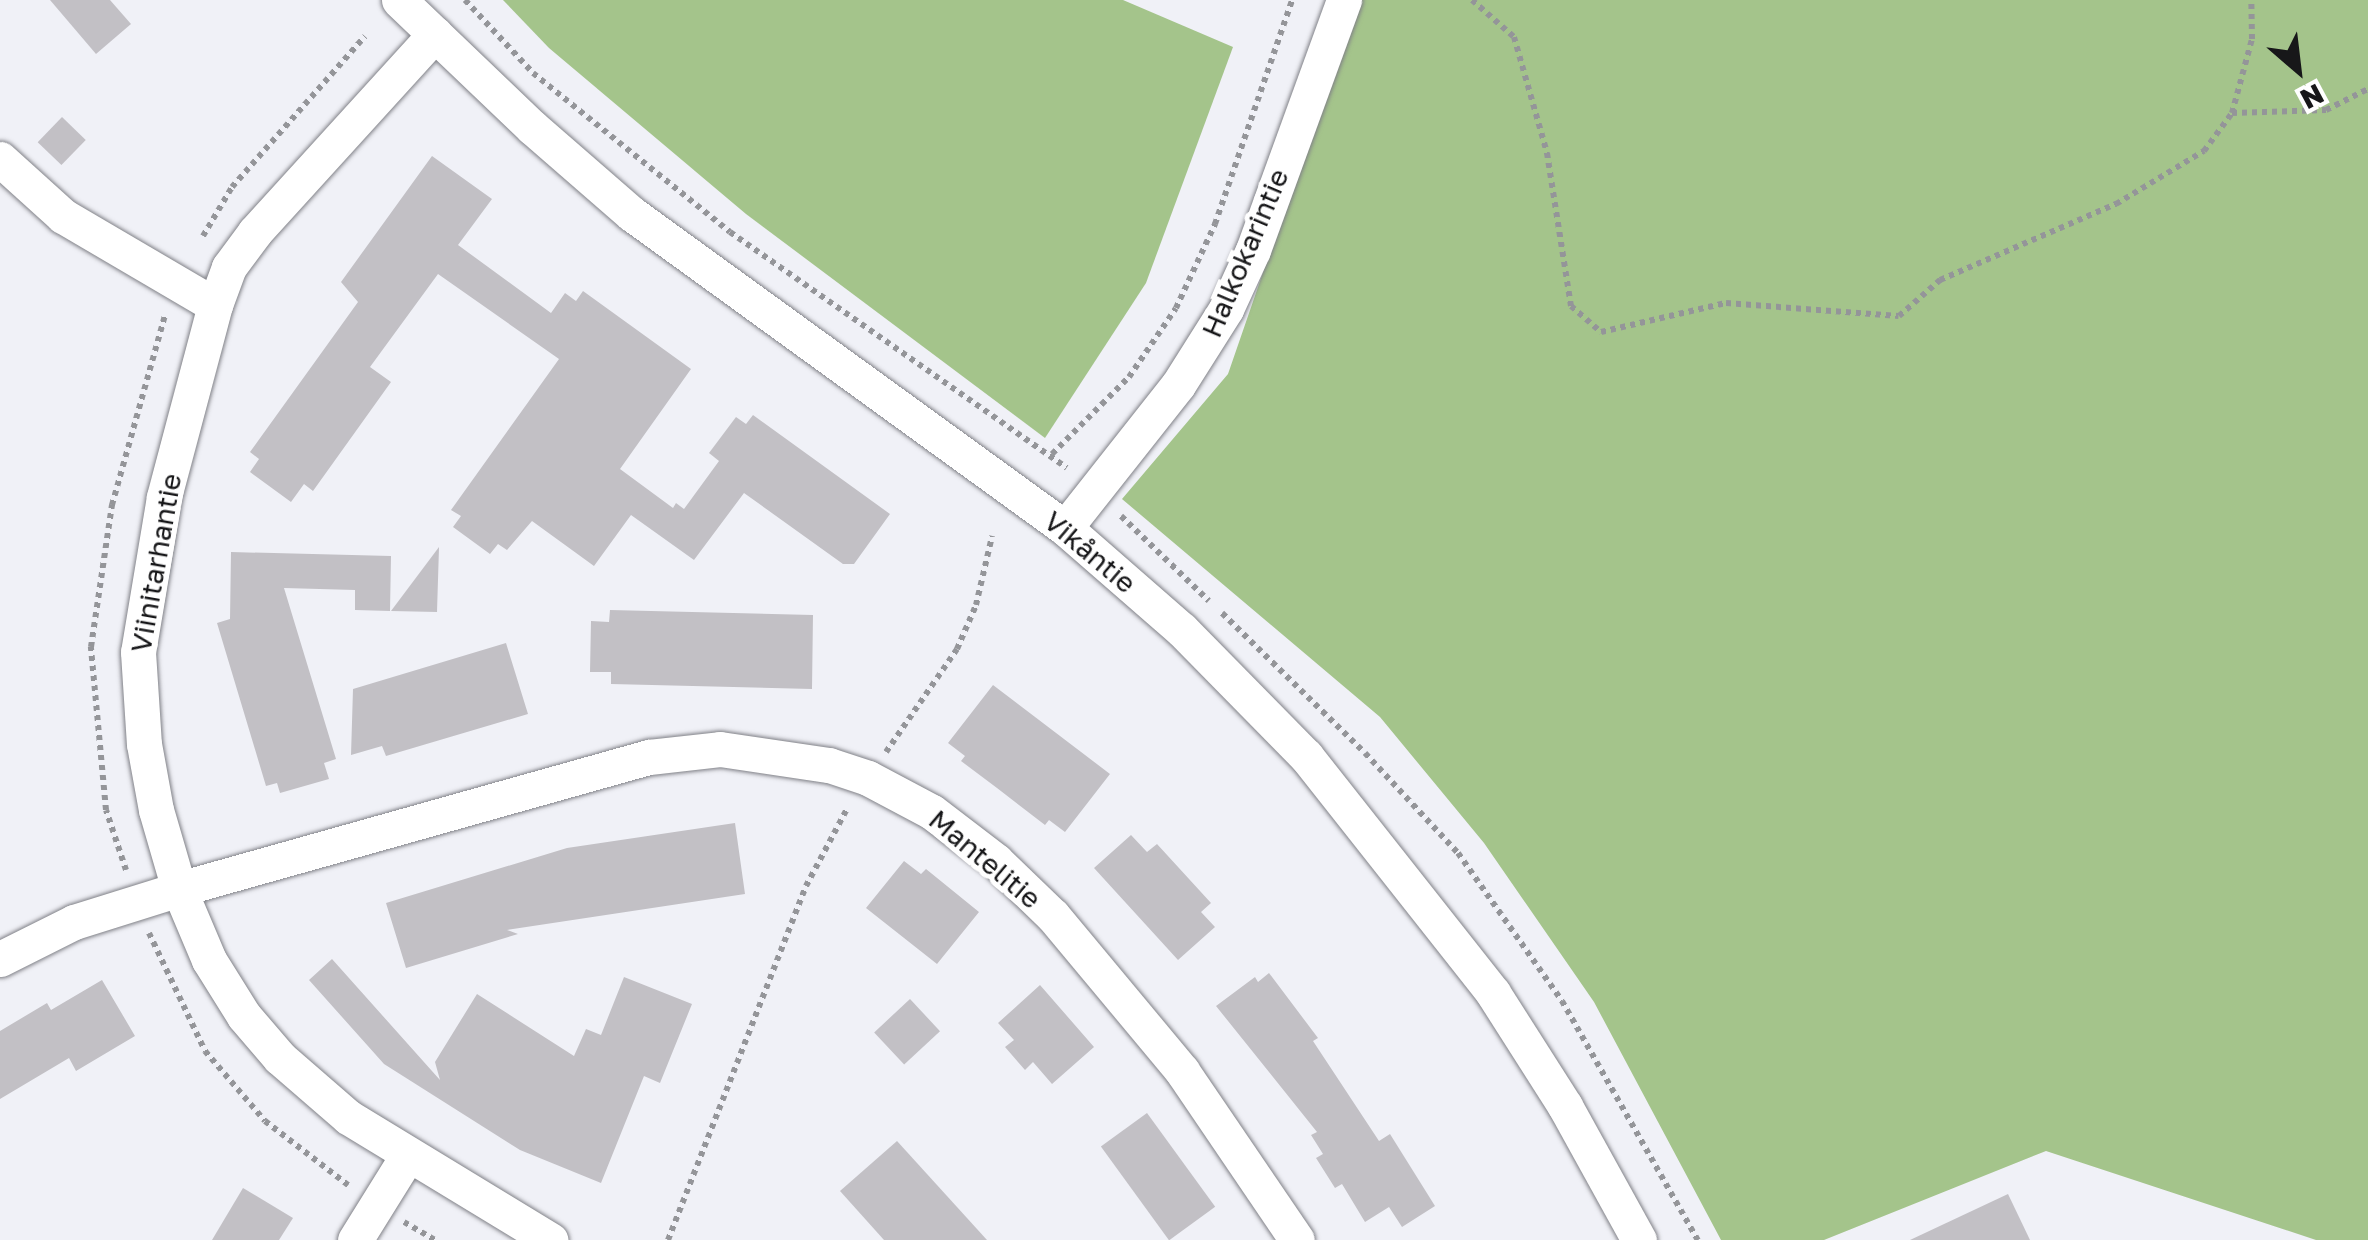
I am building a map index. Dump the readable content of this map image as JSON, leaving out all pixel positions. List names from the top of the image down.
{
  "streets": {
    "street": [
      "Halkokarintie",
      "Vikåntie",
      "Viinitarhantie",
      "Mantelitie"
    ]
  },
  "crossings": [
    ["Halkokarintie", "Vikåntie"],
    ["Vikåntie", "Viinitarhantie"],
    ["Viinitarhantie", "Mantelitie"]
  ],
  "north": "bottom right"
}
